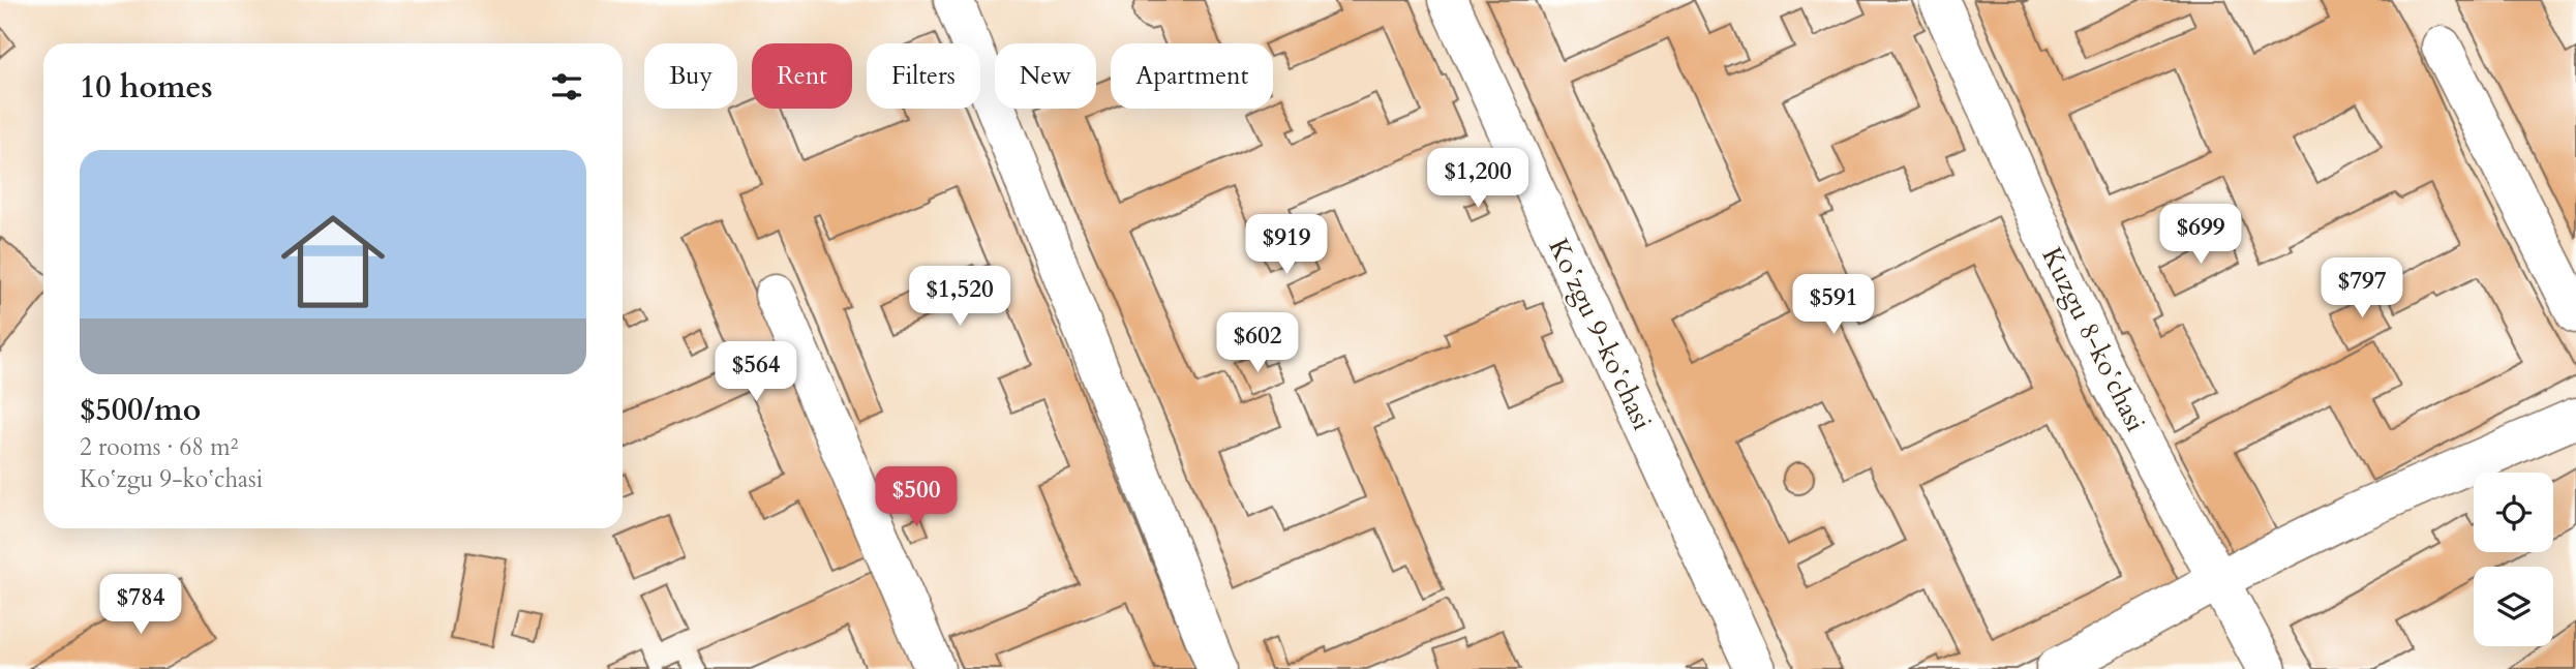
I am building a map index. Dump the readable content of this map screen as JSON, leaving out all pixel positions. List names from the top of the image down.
{
  "streets": {
    "street": ["Koʻzgu 9-koʻchasi", "Kuzgu 8-koʻchasi"]
  },
  "page": {
    "chip": [
      "Buy",
      "Rent",
      "Filters",
      "New",
      "Apartment"
    ],
    "heading": "10 homes",
    "list": [
      {
        "name": "$500/mo",
        "note": "2 rooms · 68 m² · Koʻzgu 9-koʻchasi"
      }
    ],
    "price": [
      "$1,200",
      "$699",
      "$919",
      "$797",
      "$1,520",
      "$591",
      "$602",
      "$564",
      "$500",
      "$784"
    ]
  }
}
